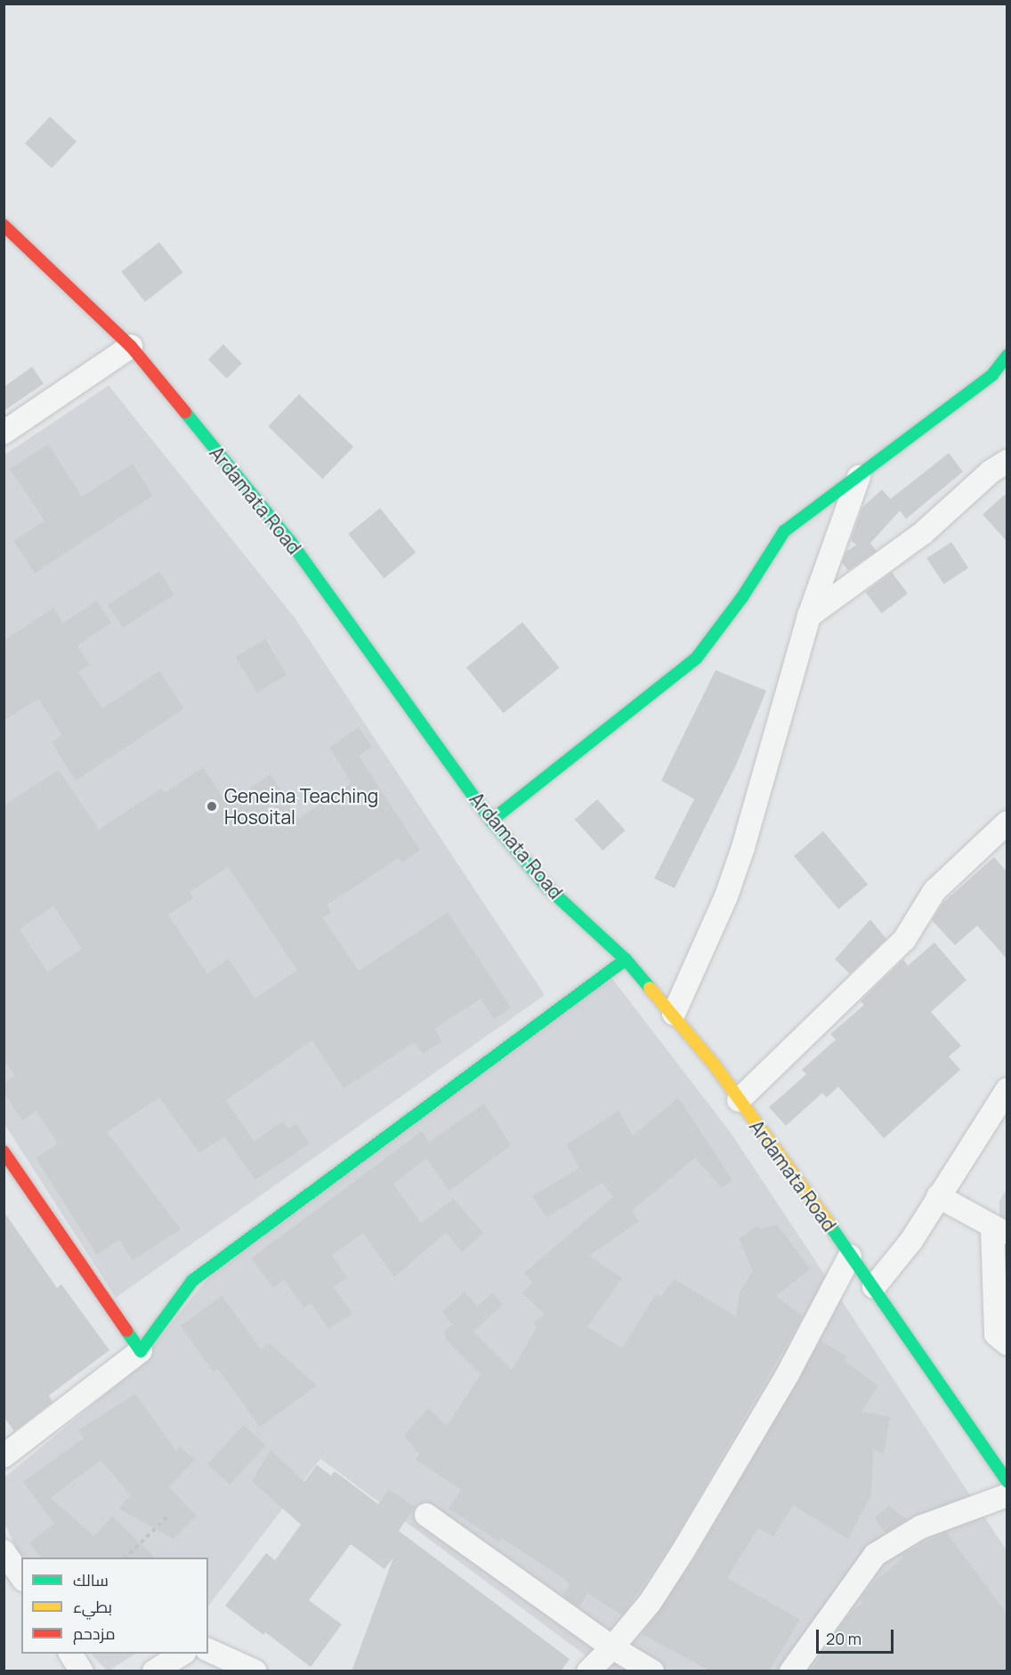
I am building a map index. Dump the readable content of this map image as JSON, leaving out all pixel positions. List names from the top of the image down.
{
  "streets": {
    "main road": ["Ardamata Road"]
  },
  "places": ["Geneina Teaching Hosoital"],
  "legend": ["سالك", "بطيء", "مزدحم"],
  "scale_bar": "20 m"
}
